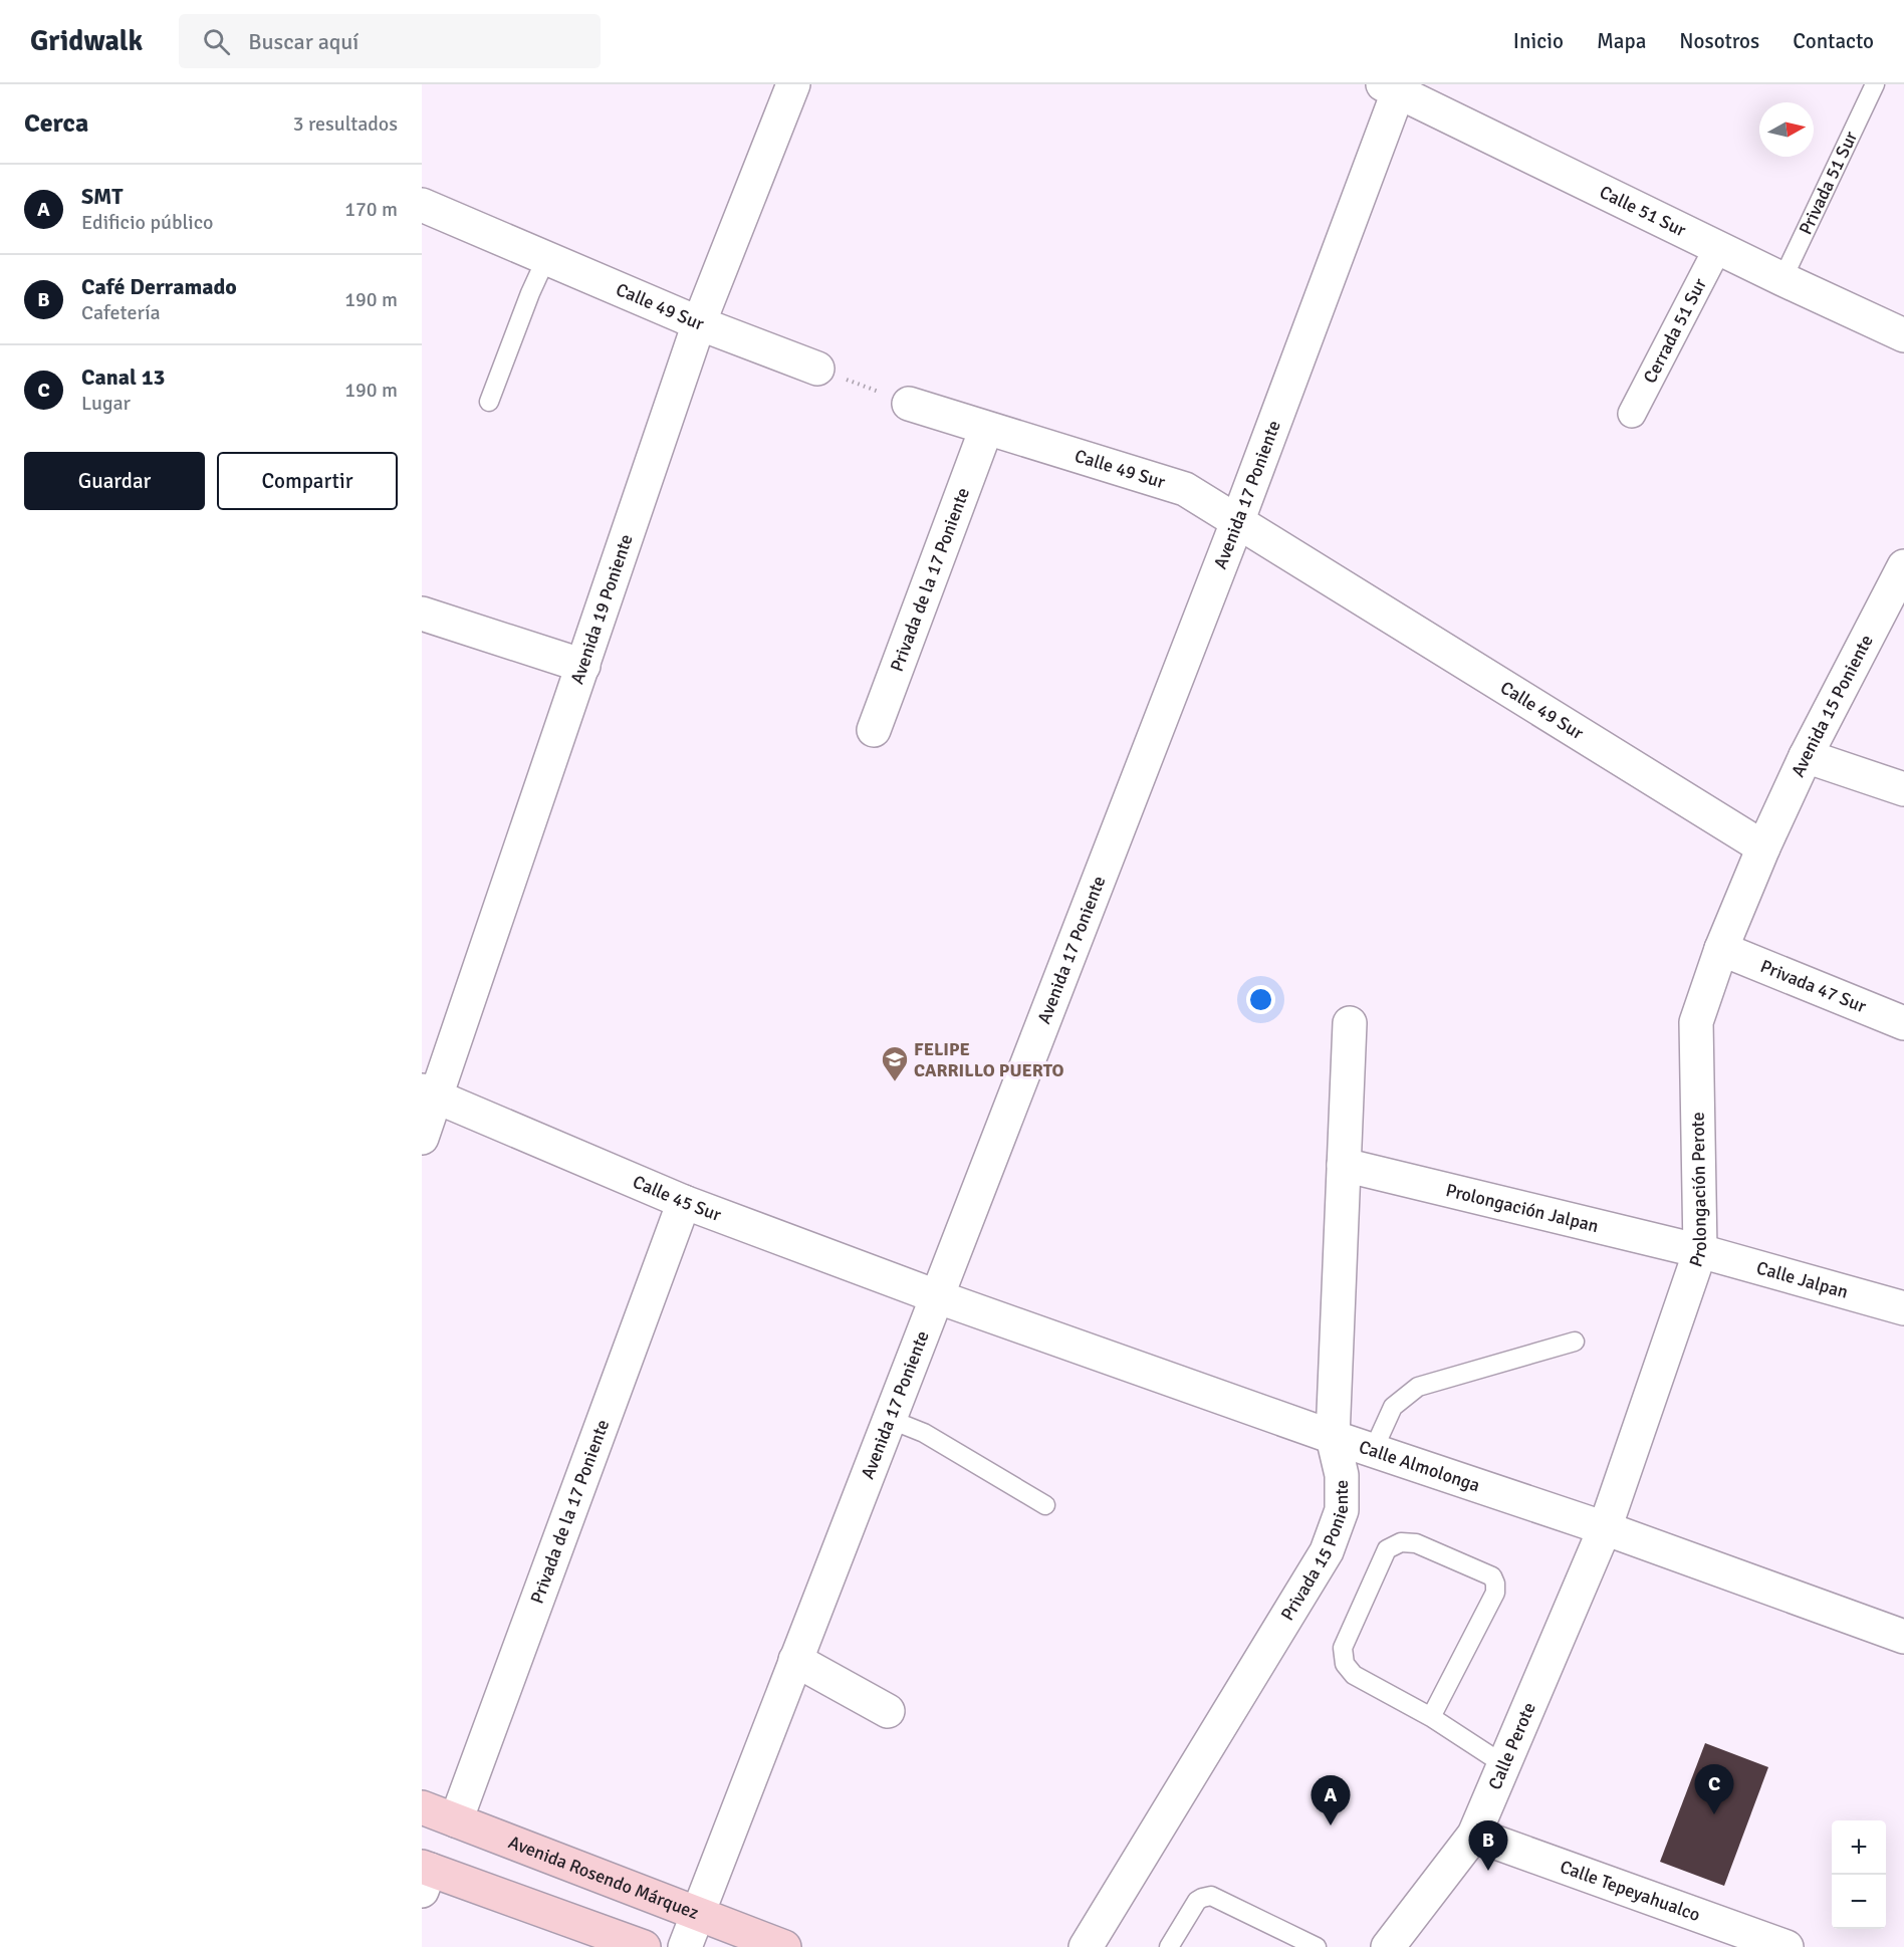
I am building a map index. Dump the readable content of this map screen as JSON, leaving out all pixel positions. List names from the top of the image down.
{
  "streets": {
    "main road": ["Avenida Rosendo Márquez"],
    "street": [
      "Calle 51 Sur",
      "Calle 49 Sur",
      "Cerrada 51 Sur",
      "Avenida 17 Poniente",
      "Privada de la 17 Poniente",
      "Avenida 19 Poniente",
      "Avenida 15 Poniente",
      "Privada 47 Sur",
      "Prolongación Perote",
      "Calle 45 Sur",
      "Prolongación Jalpan",
      "Calle Jalpan",
      "Calle Almolonga",
      "Privada 15 Poniente",
      "Calle Perote",
      "Calle Tepeyahualco"
    ],
    "lane": ["Privada 51 Sur"]
  },
  "crossings": [
    ["Privada 51 Sur", "Calle 51 Sur"],
    ["Calle 51 Sur", "Cerrada 51 Sur"],
    ["Calle 51 Sur", "Avenida 17 Poniente"],
    ["Calle 49 Sur", "Avenida 17 Poniente"],
    ["Calle 49 Sur", "Privada de la 17 Poniente"],
    ["Calle 49 Sur", "Avenida 19 Poniente"],
    ["Calle 49 Sur", "Avenida 15 Poniente"],
    ["Calle 49 Sur", "Prolongación Perote"],
    ["Avenida 17 Poniente", "Calle 45 Sur"],
    ["Avenida 17 Poniente", "Calle Almolonga"],
    ["Avenida 17 Poniente", "Avenida Rosendo Márquez"],
    ["Privada de la 17 Poniente", "Calle 45 Sur"],
    ["Privada de la 17 Poniente", "Avenida Rosendo Márquez"],
    ["Avenida 19 Poniente", "Calle 45 Sur"],
    ["Avenida 15 Poniente", "Prolongación Perote"],
    ["Privada 47 Sur", "Prolongación Perote"],
    ["Prolongación Perote", "Prolongación Jalpan"],
    ["Prolongación Perote", "Calle Jalpan"],
    ["Prolongación Perote", "Calle Almolonga"],
    ["Prolongación Perote", "Calle Perote"],
    ["Calle 45 Sur", "Calle Almolonga"],
    ["Prolongación Jalpan", "Calle Jalpan"],
    ["Prolongación Jalpan", "Privada 15 Poniente"],
    ["Calle Almolonga", "Privada 15 Poniente"],
    ["Calle Almolonga", "Calle Perote"],
    ["Calle Perote", "Calle Tepeyahualco"]
  ],
  "places": {
    "school or university": ["FELIPE CARRILLO PUERTO"]
  },
  "north": "right",
  "page": {
    "header": "Gridwalk",
    "search": "Buscar aquí",
    "nav": [
      "Inicio",
      "Mapa",
      "Nosotros",
      "Contacto"
    ],
    "heading": ["Cerca", "3 resultados"],
    "list": [
      {
        "mark": "A",
        "name": "SMT",
        "note": "Edificio público",
        "value": "170 m"
      },
      {
        "mark": "B",
        "name": "Café Derramado",
        "note": "Cafetería",
        "value": "190 m"
      },
      {
        "mark": "C",
        "name": "Canal 13",
        "note": "Lugar",
        "value": "190 m"
      }
    ],
    "buttons": ["Guardar", "Compartir"],
    "pins": ["C", "A", "B"],
    "map_buttons": ["+", "−"]
  }
}
